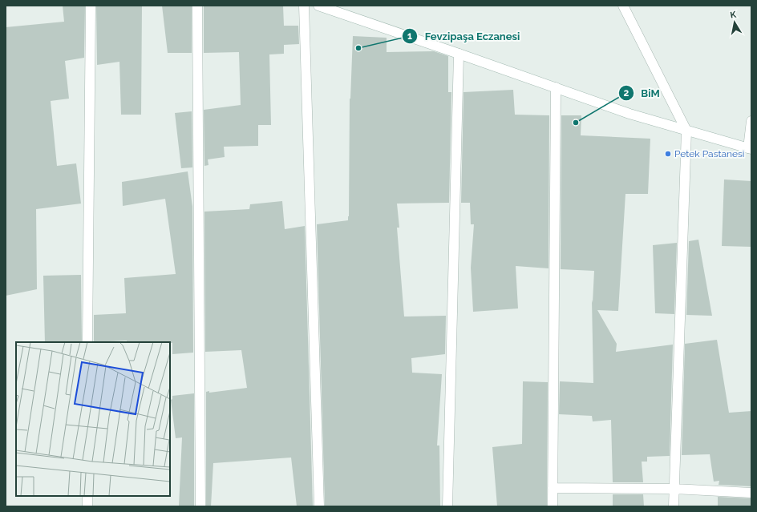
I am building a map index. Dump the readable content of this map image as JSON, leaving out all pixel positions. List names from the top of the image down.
{
  "places": ["Fevzipaşa Eczanesi", "BiM", "Petek Pastanesi"],
  "north": "top"
}
